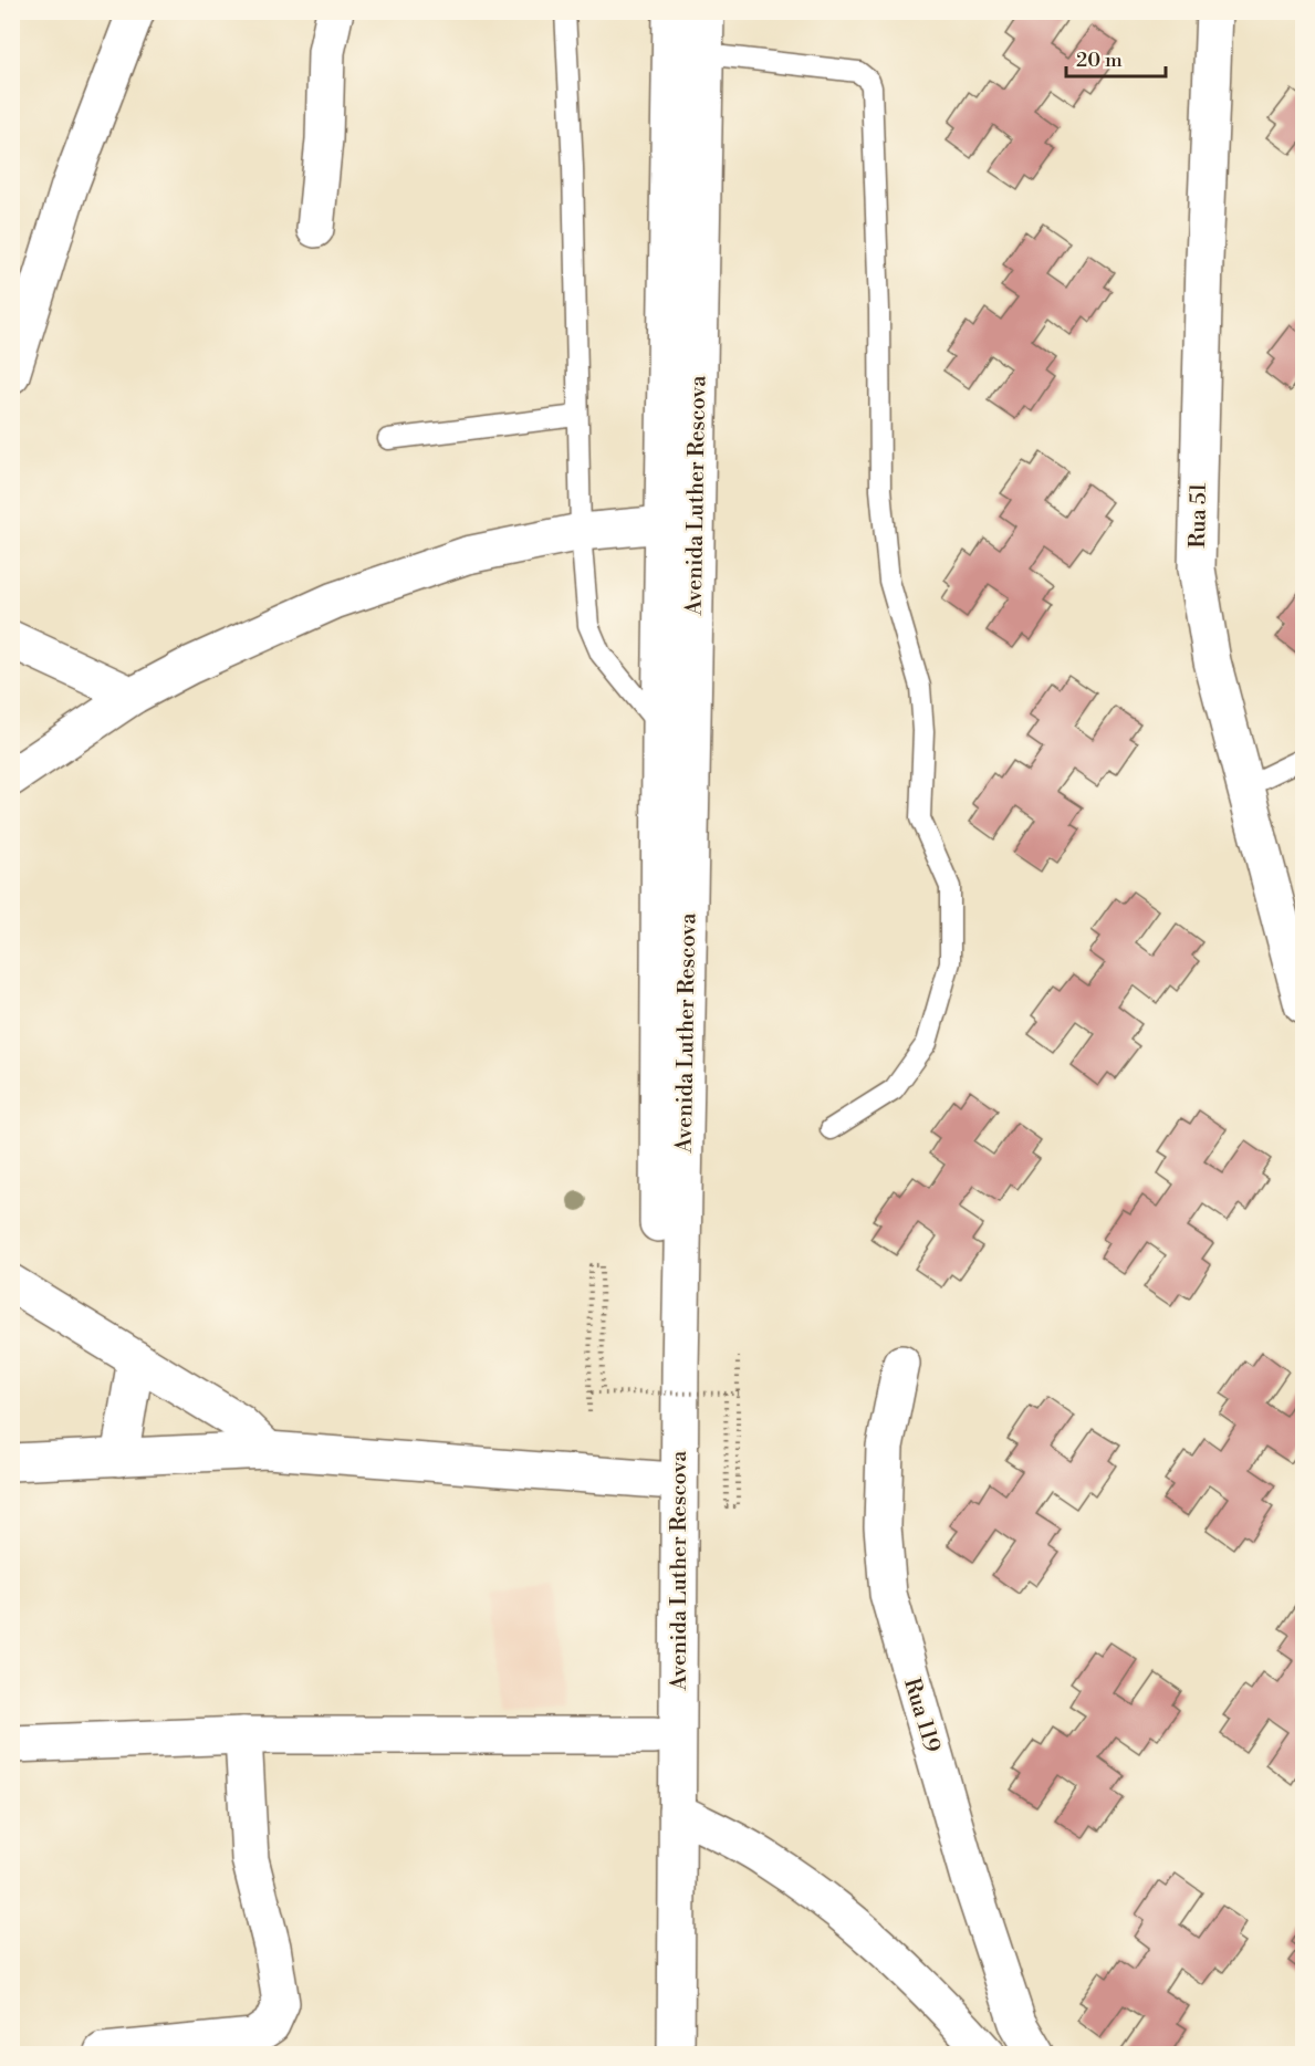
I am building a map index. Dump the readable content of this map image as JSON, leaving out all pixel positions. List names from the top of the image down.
{
  "streets": {
    "street": ["Avenida Luther Rescova", "Rua 51", "Rua 119"]
  },
  "scale_bar": "20 m"
}
